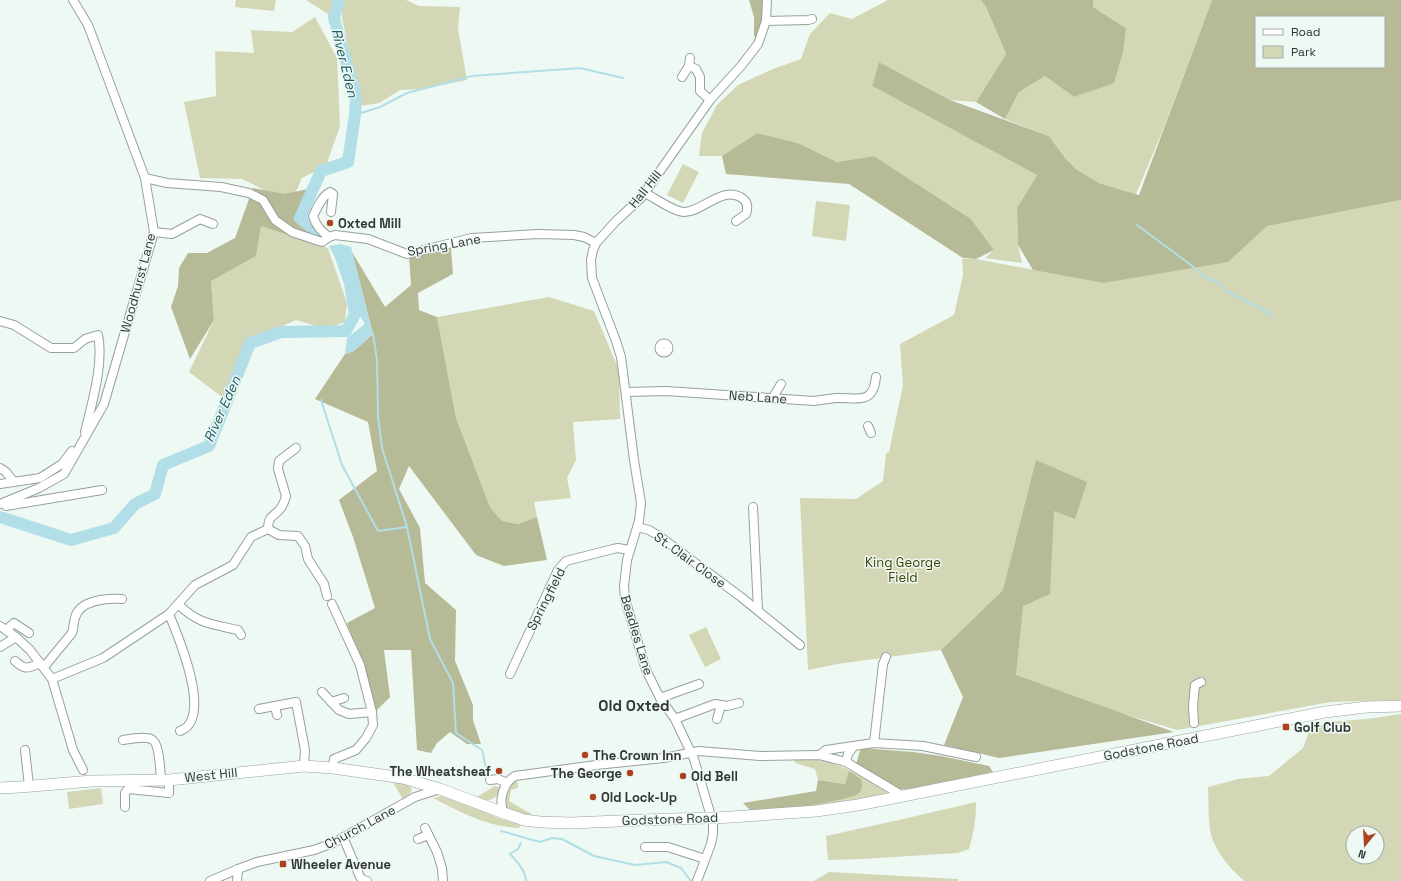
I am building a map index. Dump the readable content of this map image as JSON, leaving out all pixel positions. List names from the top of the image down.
{
  "streets": {
    "main road": ["Godstone Road", "West Hill"],
    "street": [
      "Hall Hill",
      "Spring Lane",
      "Woodhurst Lane",
      "Neb Lane",
      "St. Clair Close",
      "Springfield",
      "Beadles Lane",
      "Church Lane"
    ]
  },
  "crossings": [
    ["Hall Hill", "Spring Lane"],
    ["Hall Hill", "Neb Lane"],
    ["Hall Hill", "Beadles Lane"],
    ["Spring Lane", "Woodhurst Lane"],
    ["Neb Lane", "Beadles Lane"],
    ["St. Clair Close", "Beadles Lane"],
    ["Springfield", "Beadles Lane"],
    ["Godstone Road", "West Hill"],
    ["Godstone Road", "Church Lane"]
  ],
  "districts": ["Old Oxted"],
  "water": ["River Eden"],
  "parks": ["King George Field"],
  "places": {
    "other": [
      "Oxted Mill",
      "The Crown Inn",
      "The Wheatsheaf",
      "The George",
      "Old Bell",
      "Old Lock-Up"
    ],
    "transit": ["Golf Club", "Wheeler Avenue"]
  },
  "legend": ["Road", "Park"],
  "north": "bottom"
}
